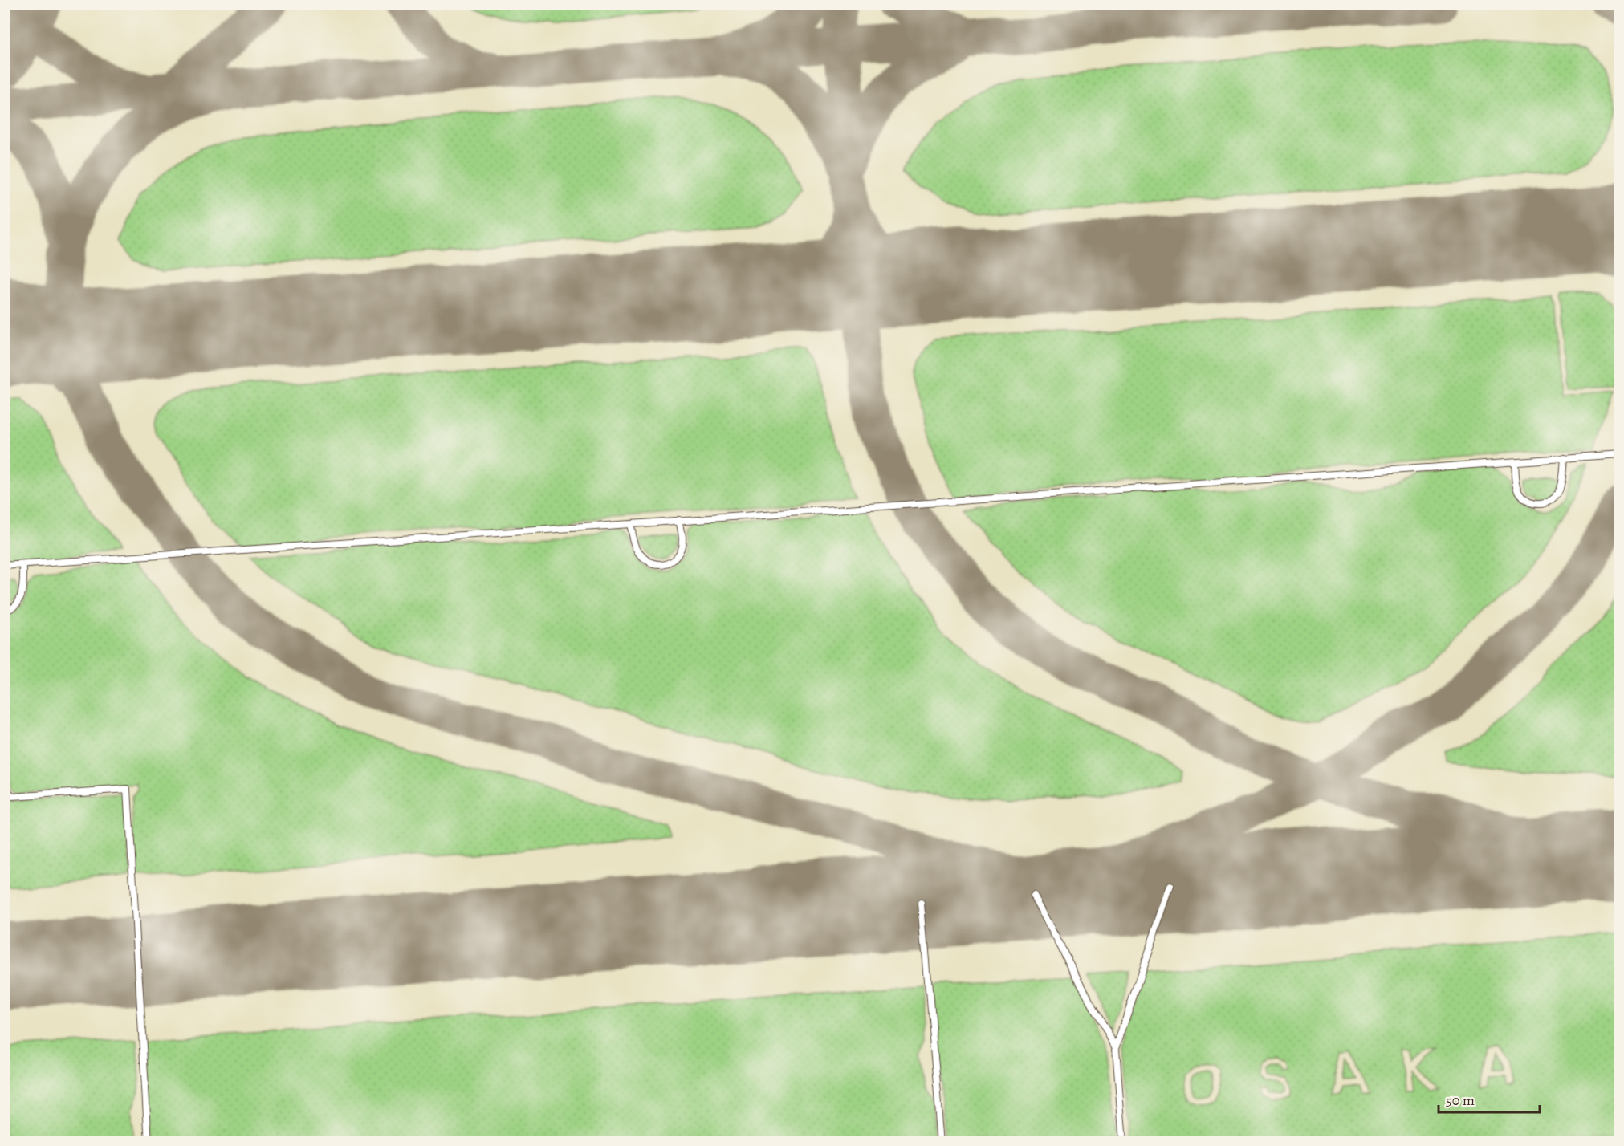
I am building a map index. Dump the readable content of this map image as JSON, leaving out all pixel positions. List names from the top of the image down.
{
  "scale_bar": "50 m"
}
